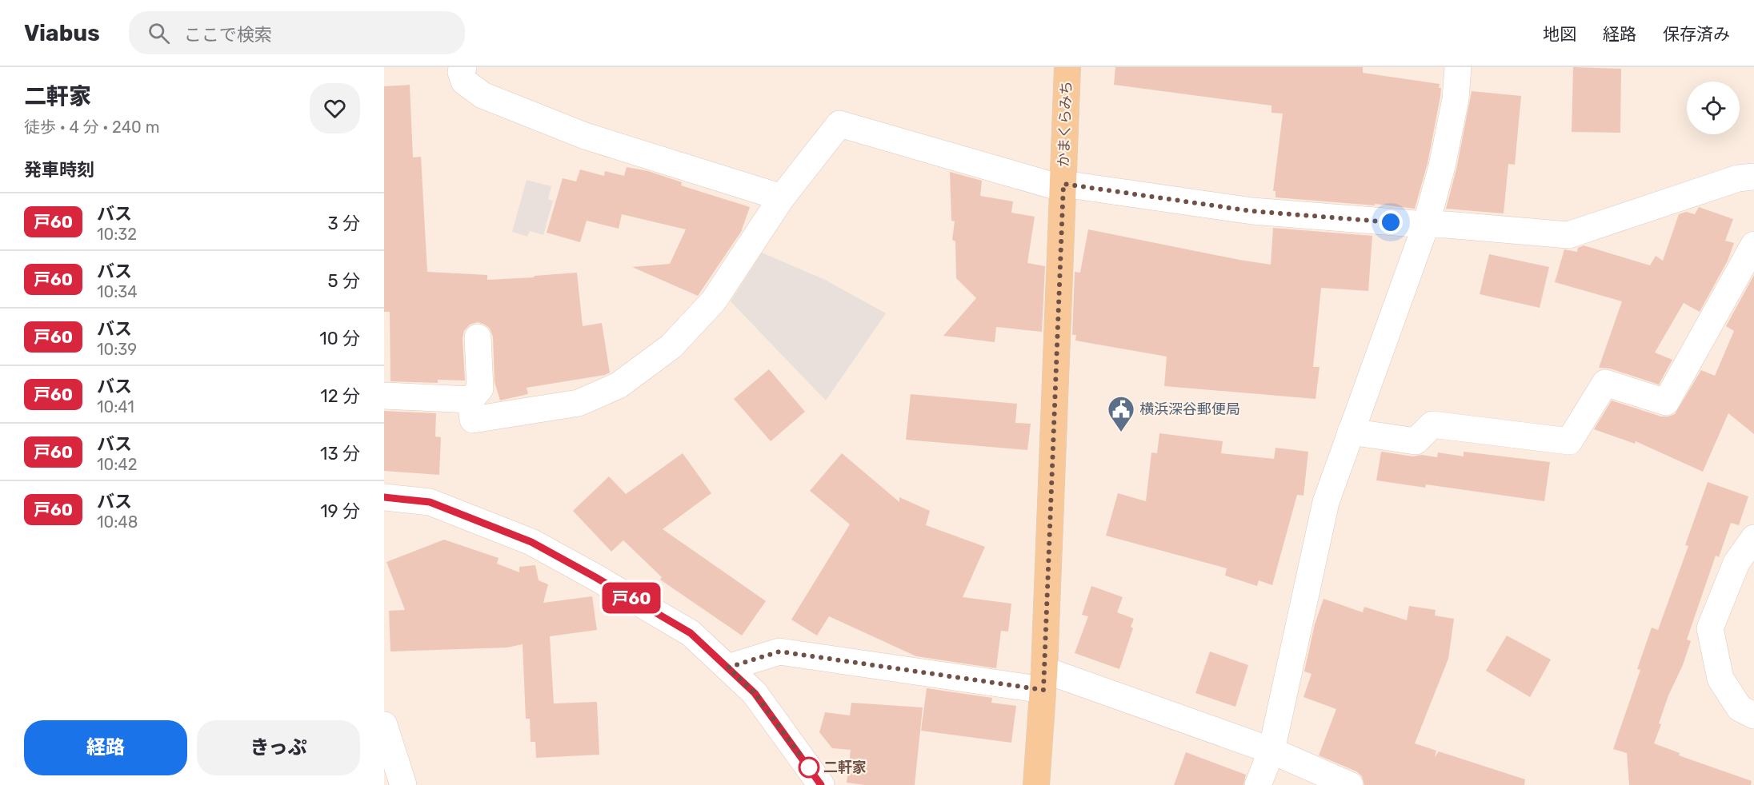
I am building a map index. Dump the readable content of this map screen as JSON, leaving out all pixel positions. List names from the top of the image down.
{
  "streets": {
    "main road": ["かまくらみち"]
  },
  "places": {
    "public building": ["横浜深谷郵便局"],
    "other": ["二軒家"]
  },
  "lines": ["bus line 戸60"],
  "page": {
    "header": "Viabus",
    "search": "ここで検索",
    "nav": ["地図", "経路", "保存済み"],
    "heading": [
      ["二軒家", "徒歩 · 4 分 · 240 m"],
      "発車時刻"
    ],
    "on_map": "戸60",
    "list": [
      {
        "mark": "戸60",
        "name": "バス",
        "note": "10:32",
        "value": "3 分"
      },
      {
        "mark": "戸60",
        "name": "バス",
        "note": "10:34",
        "value": "5 分"
      },
      {
        "mark": "戸60",
        "name": "バス",
        "note": "10:39",
        "value": "10 分"
      },
      {
        "mark": "戸60",
        "name": "バス",
        "note": "10:41",
        "value": "12 分"
      },
      {
        "mark": "戸60",
        "name": "バス",
        "note": "10:42",
        "value": "13 分"
      },
      {
        "mark": "戸60",
        "name": "バス",
        "note": "10:48",
        "value": "19 分"
      }
    ],
    "buttons": ["経路", "きっぷ"]
  }
}
